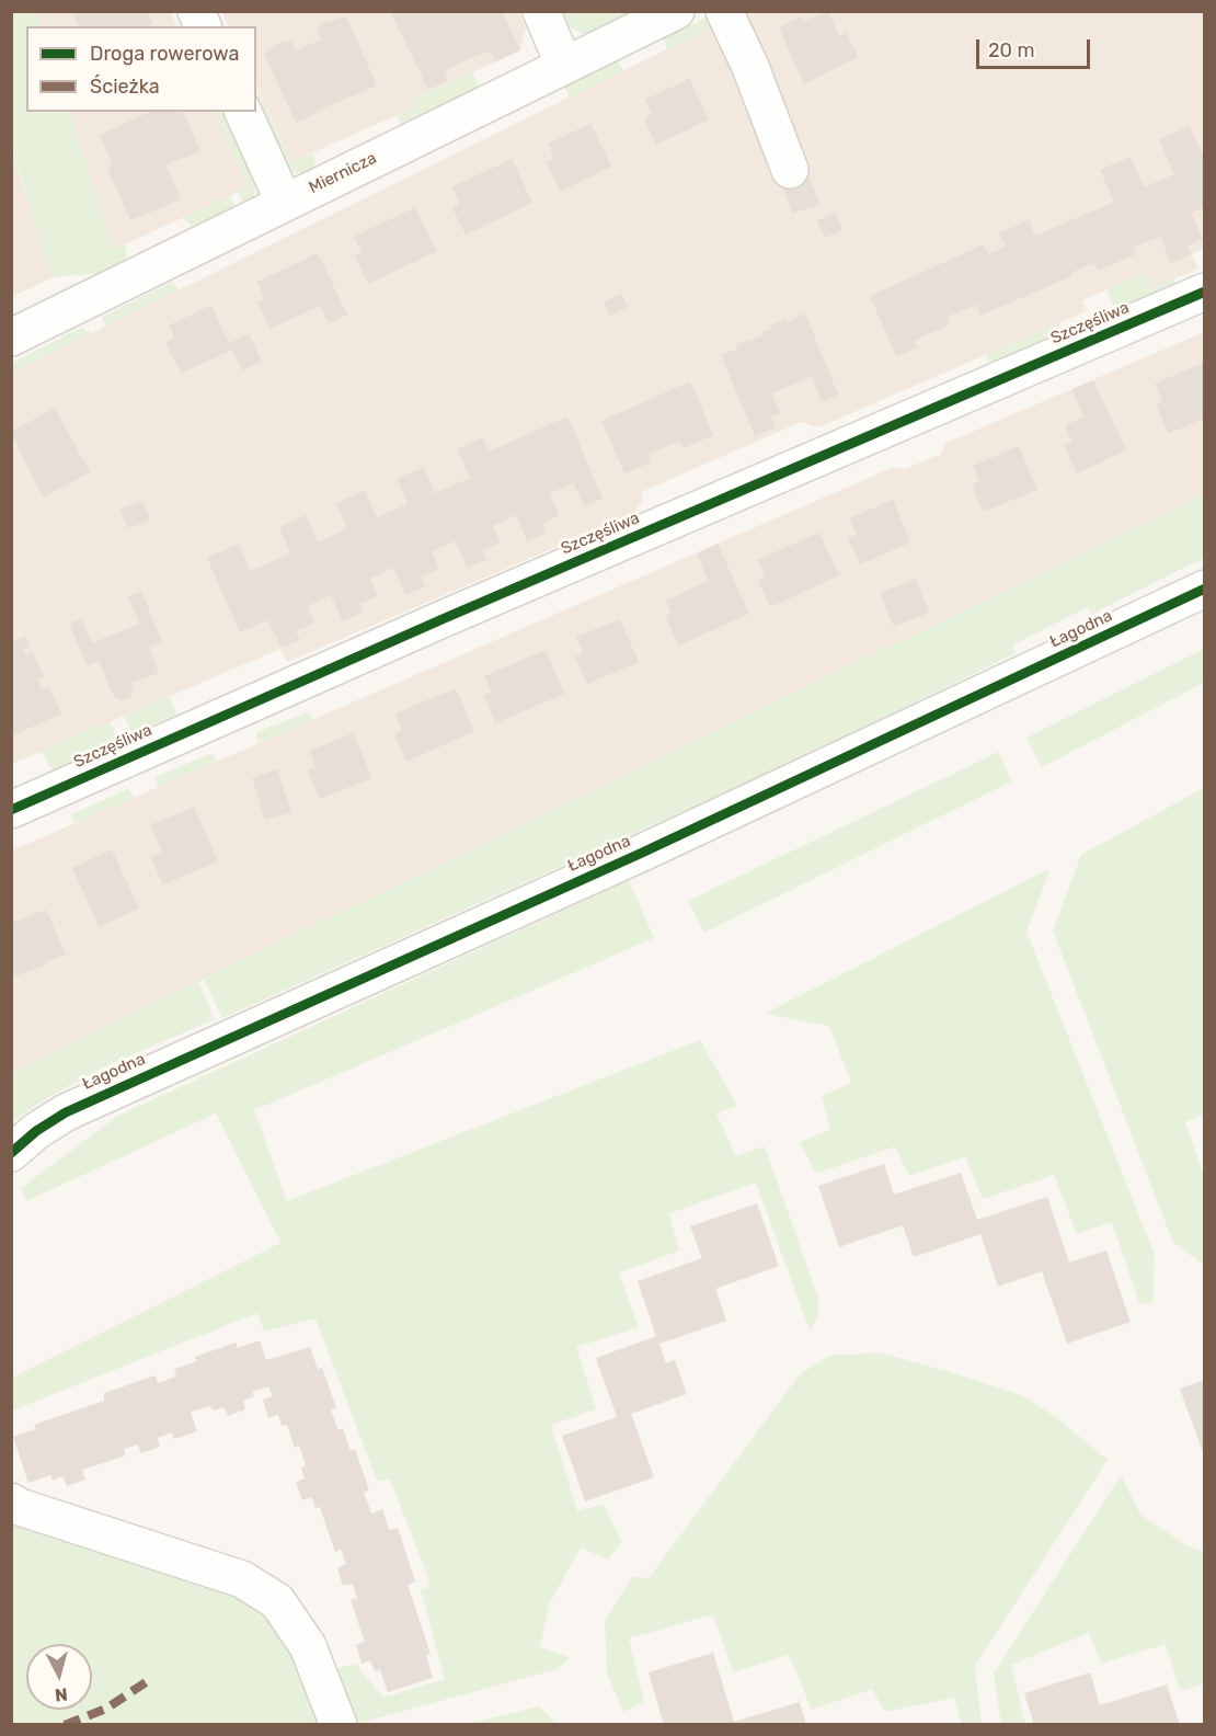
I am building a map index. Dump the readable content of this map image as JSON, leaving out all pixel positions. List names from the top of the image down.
{
  "streets": {
    "street": ["Miernicza", "Szczęśliwa", "Łagodna"]
  },
  "legend": ["Droga rowerowa", "Ścieżka"],
  "scale_bar": "20 m",
  "north": "bottom"
}
